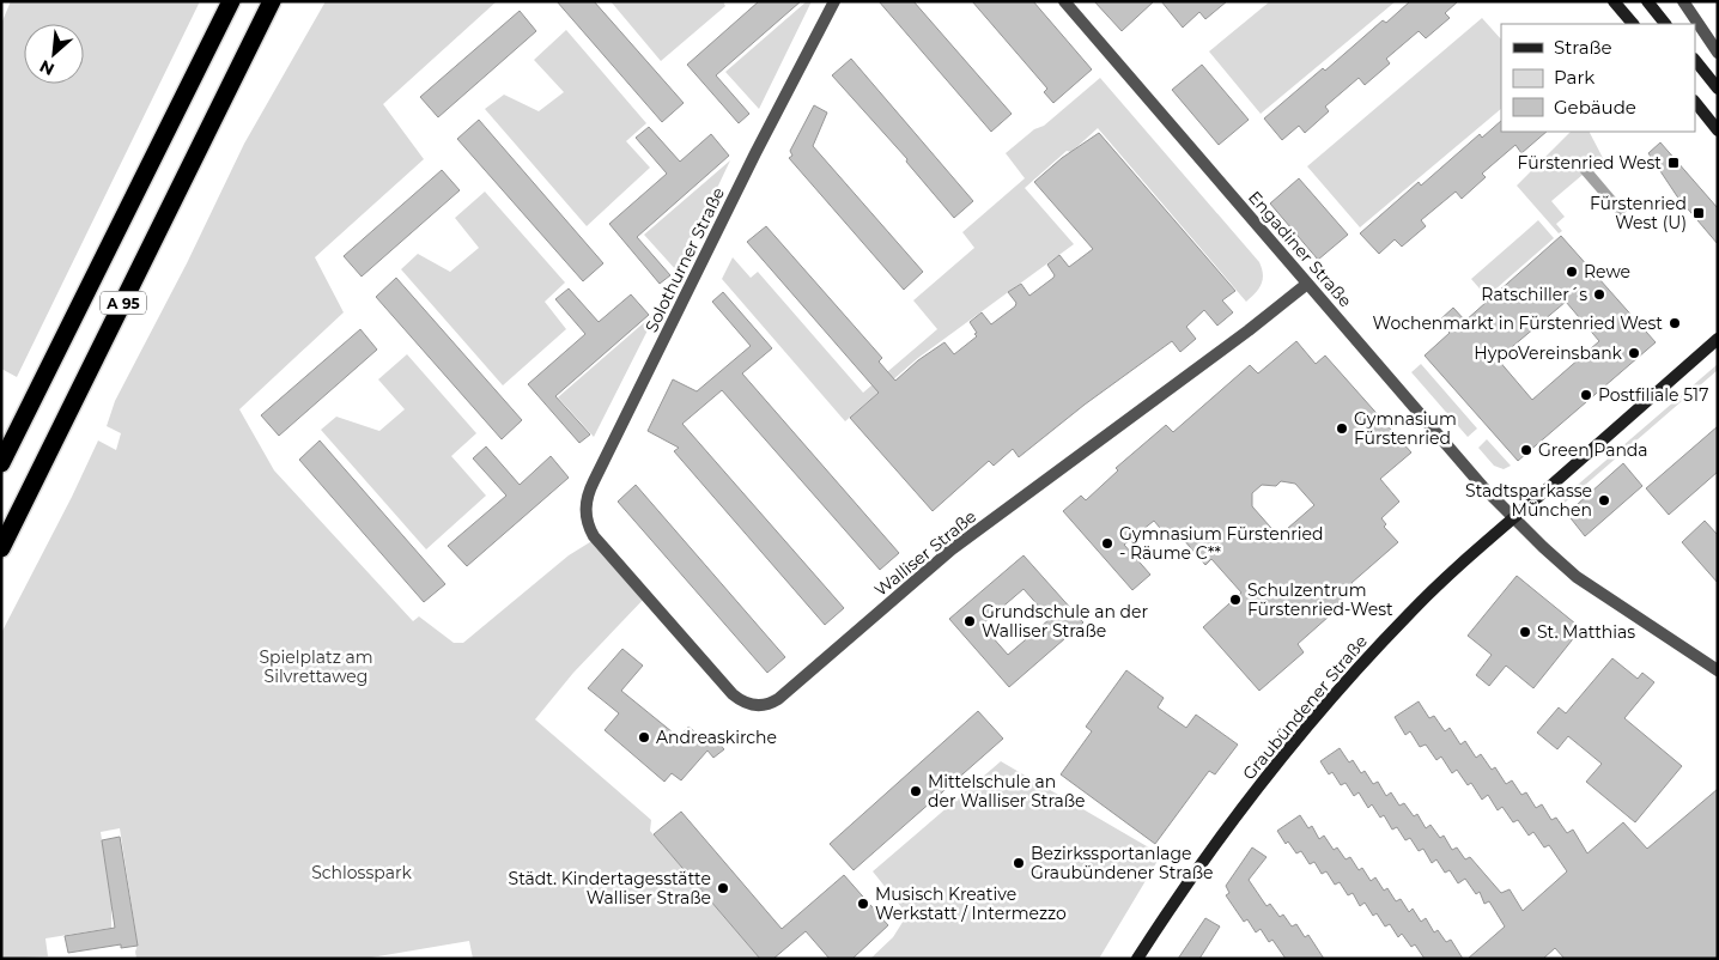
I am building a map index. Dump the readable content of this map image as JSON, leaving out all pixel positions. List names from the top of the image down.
{
  "streets": {
    "highway": ["A 95"],
    "street": [
      "Engadiner Straße",
      "Solothurner Straße",
      "Walliser Straße",
      "Graubündener Straße"
    ]
  },
  "crossings": [
    ["Engadiner Straße", "Walliser Straße"],
    ["Engadiner Straße", "Graubündener Straße"],
    ["Solothurner Straße", "Walliser Straße"]
  ],
  "parks": ["Spielplatz am Silvrettaweg", "Schlosspark"],
  "places": {
    "transit": ["Fürstenried West", "Fürstenried West (U)"],
    "other": [
      "Rewe",
      "Ratschiller´s",
      "Wochenmarkt in Fürstenried West",
      "HypoVereinsbank",
      "Postfiliale 517",
      "Gymnasium Fürstenried",
      "Green Panda",
      "Stadtsparkasse München",
      "Gymnasium Fürstenried - Räume C**",
      "Schulzentrum Fürstenried-West",
      "Grundschule an der Walliser Straße",
      "St. Matthias",
      "Andreaskirche",
      "Mittelschule an der Walliser Straße",
      "Bezirkssportanlage Graubündener Straße",
      "Städt. Kindertagesstätte Walliser Straße",
      "Musisch Kreative Werkstatt / Intermezzo"
    ]
  },
  "legend": ["Straße", "Park", "Gebäude"],
  "north": "bottom left"
}
